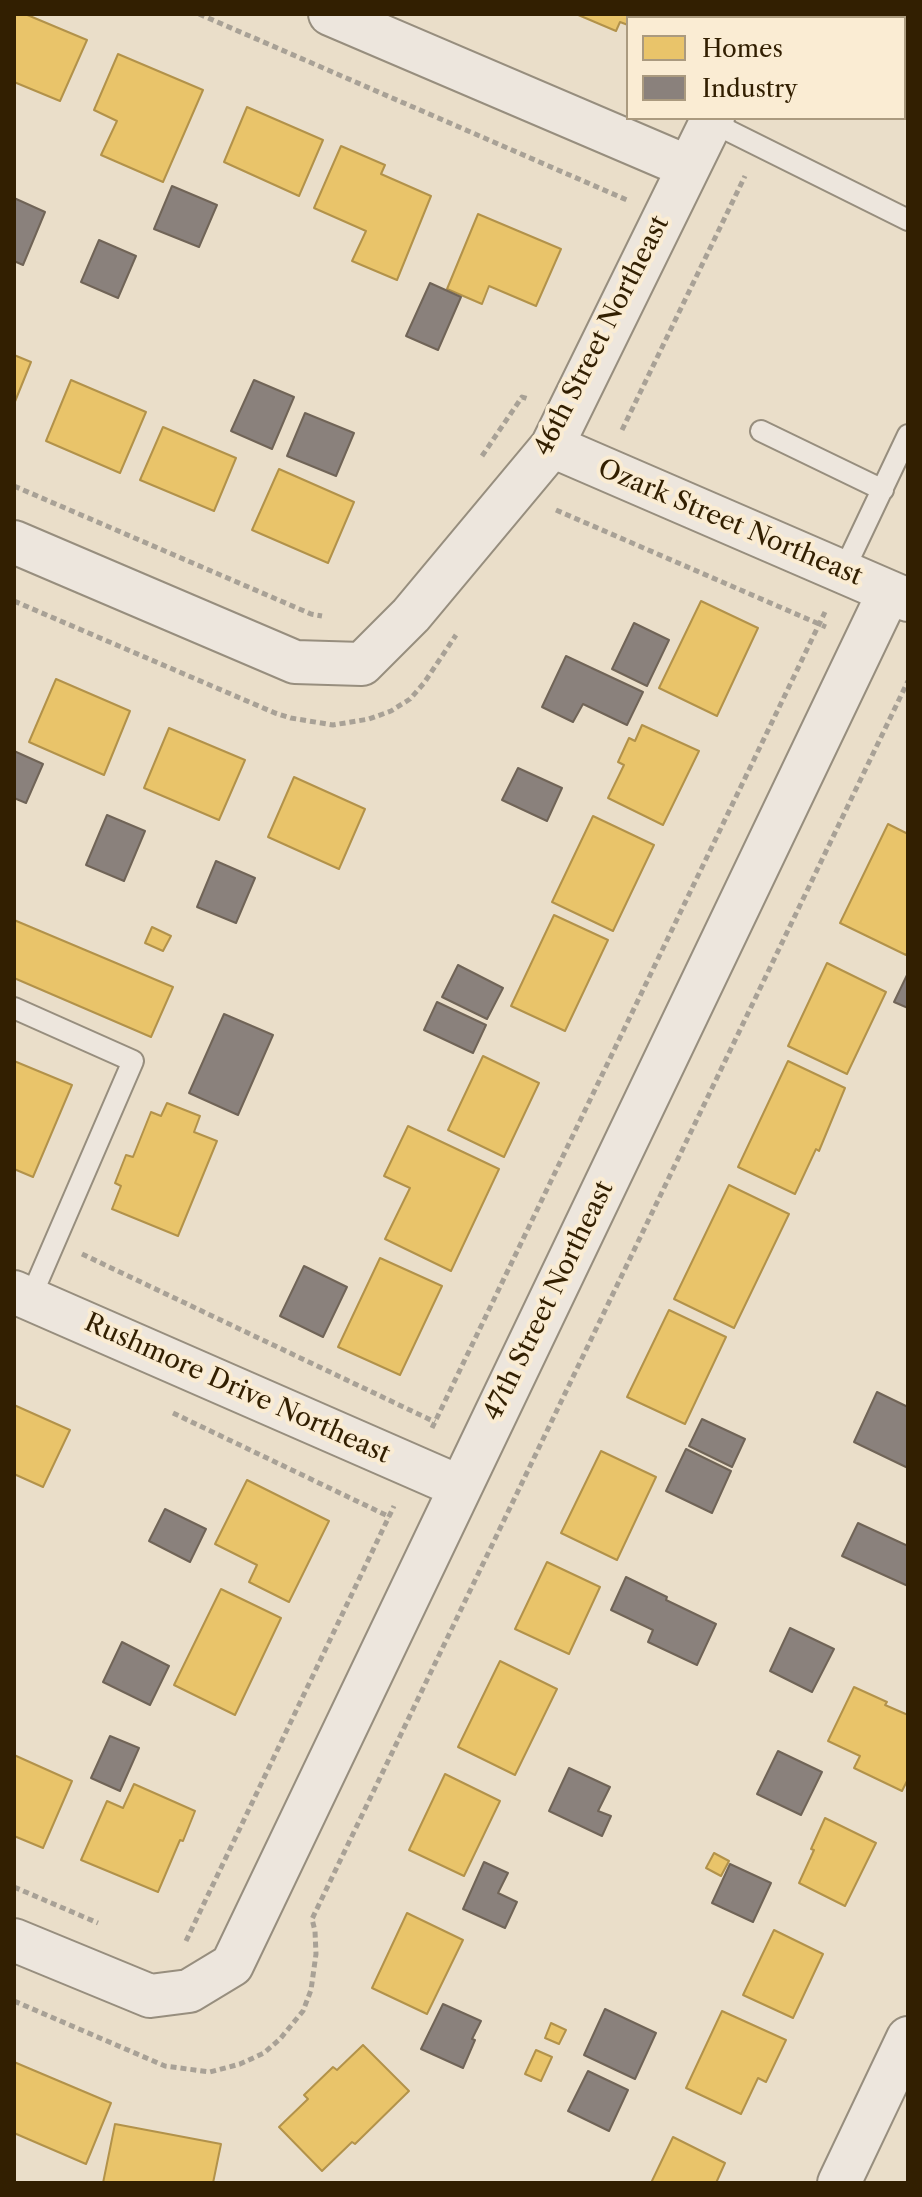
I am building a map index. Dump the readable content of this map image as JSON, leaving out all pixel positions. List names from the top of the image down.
{
  "streets": {
    "street": [
      "46th Street Northeast",
      "Ozark Street Northeast",
      "47th Street Northeast",
      "Rushmore Drive Northeast"
    ]
  },
  "crossings": [
    ["46th Street Northeast", "Ozark Street Northeast"],
    ["Ozark Street Northeast", "47th Street Northeast"],
    ["47th Street Northeast", "Rushmore Drive Northeast"]
  ],
  "legend": ["Homes", "Industry"]
}
